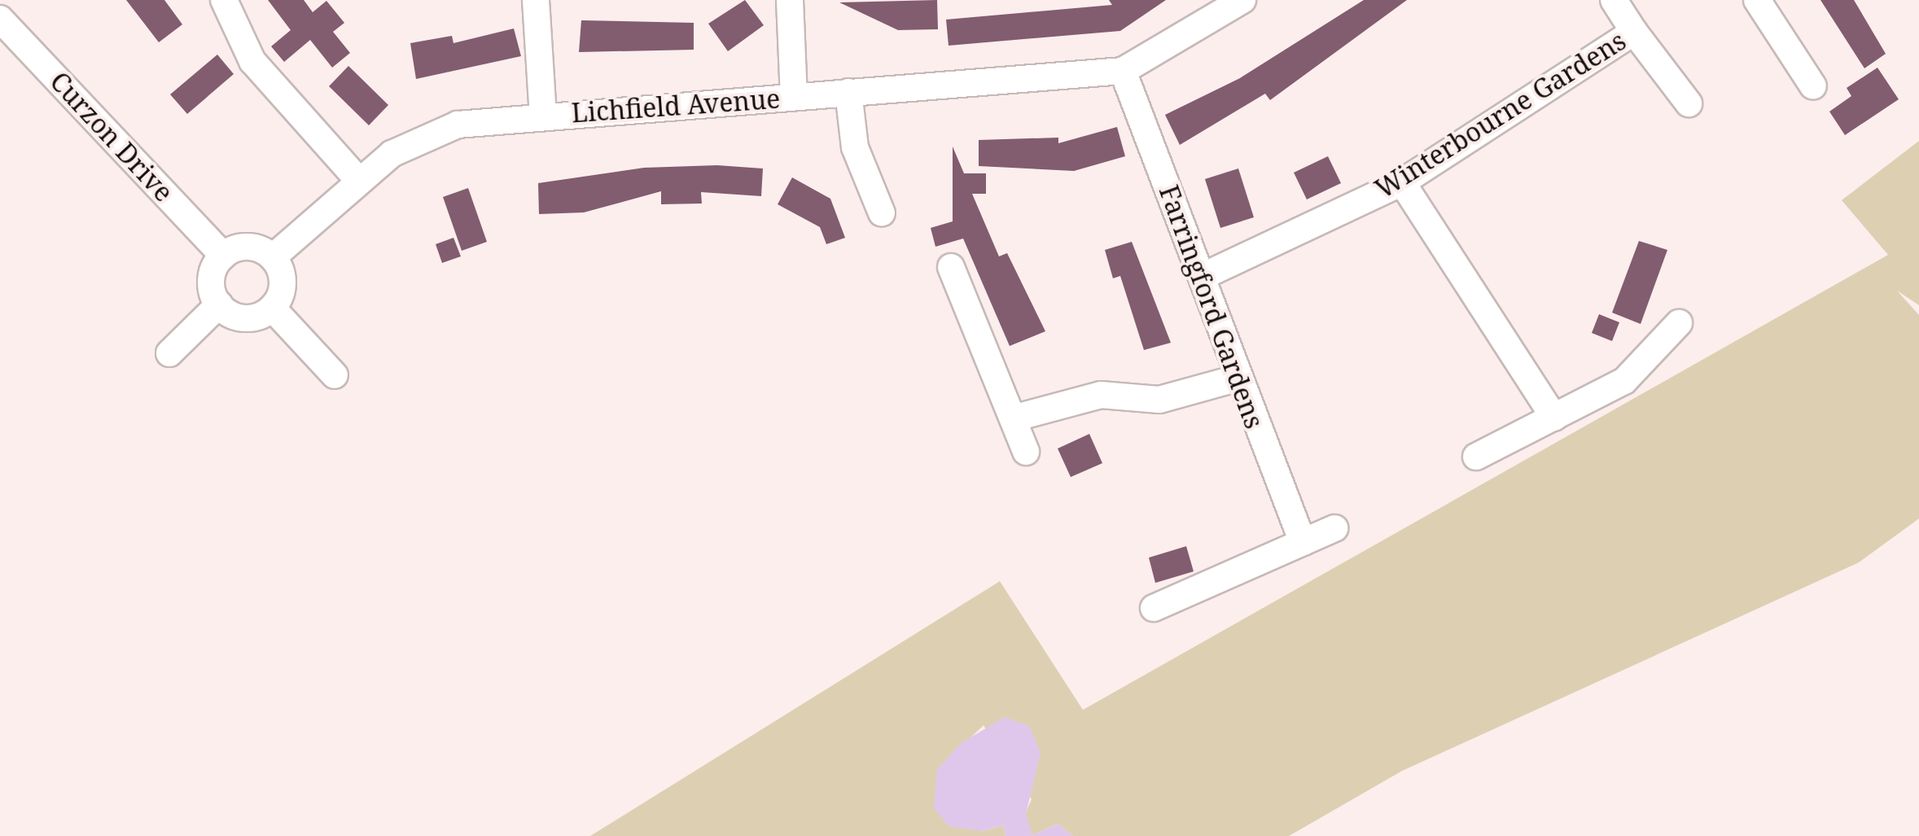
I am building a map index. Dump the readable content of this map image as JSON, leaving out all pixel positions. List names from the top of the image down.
{
  "streets": {
    "street": [
      "Lichfield Avenue",
      "Winterbourne Gardens",
      "Curzon Drive",
      "Farringford Gardens"
    ]
  },
  "crossings": [
    ["Lichfield Avenue", "Curzon Drive"],
    ["Lichfield Avenue", "Farringford Gardens"],
    ["Winterbourne Gardens", "Farringford Gardens"]
  ]
}
